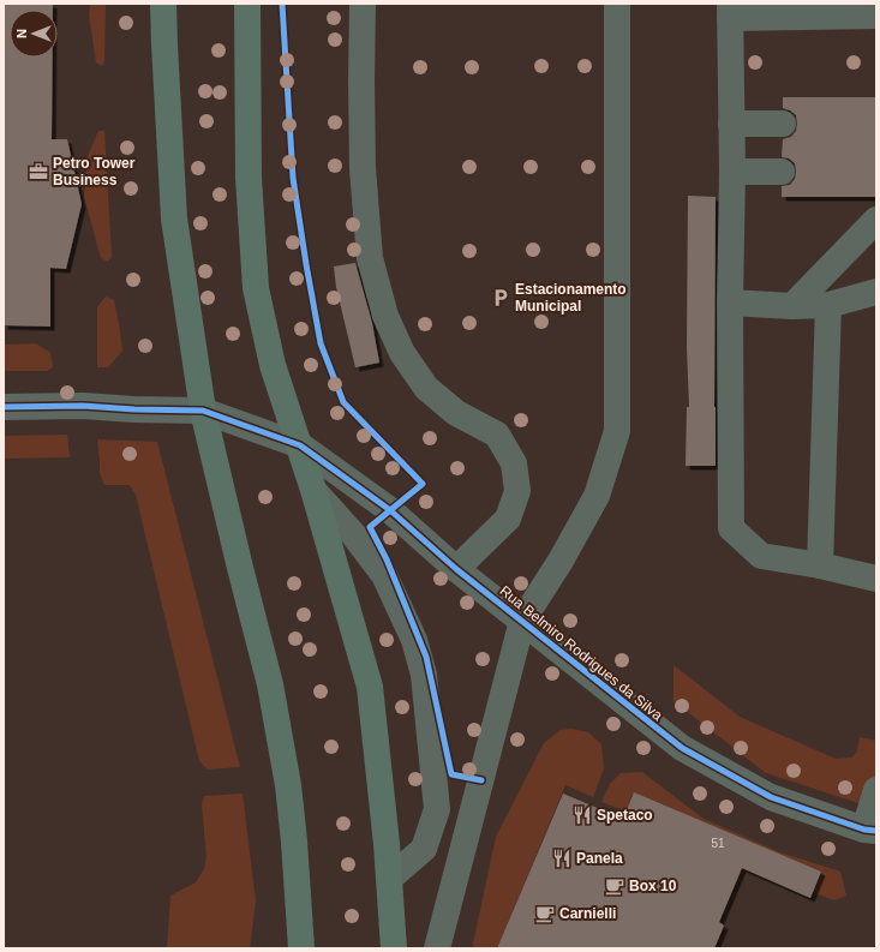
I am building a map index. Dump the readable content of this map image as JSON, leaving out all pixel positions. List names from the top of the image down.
{
  "streets": {
    "street": ["Rua Belmiro Rodrigues da Silva"]
  },
  "places": {
    "office": ["Petro Tower Business"],
    "parking": ["Estacionamento Municipal"],
    "restaurant": ["Spetaco", "Panela"],
    "cafe": ["Box 10", "Carnielli"]
  },
  "house_numbers": ["51"],
  "north": "left"
}
